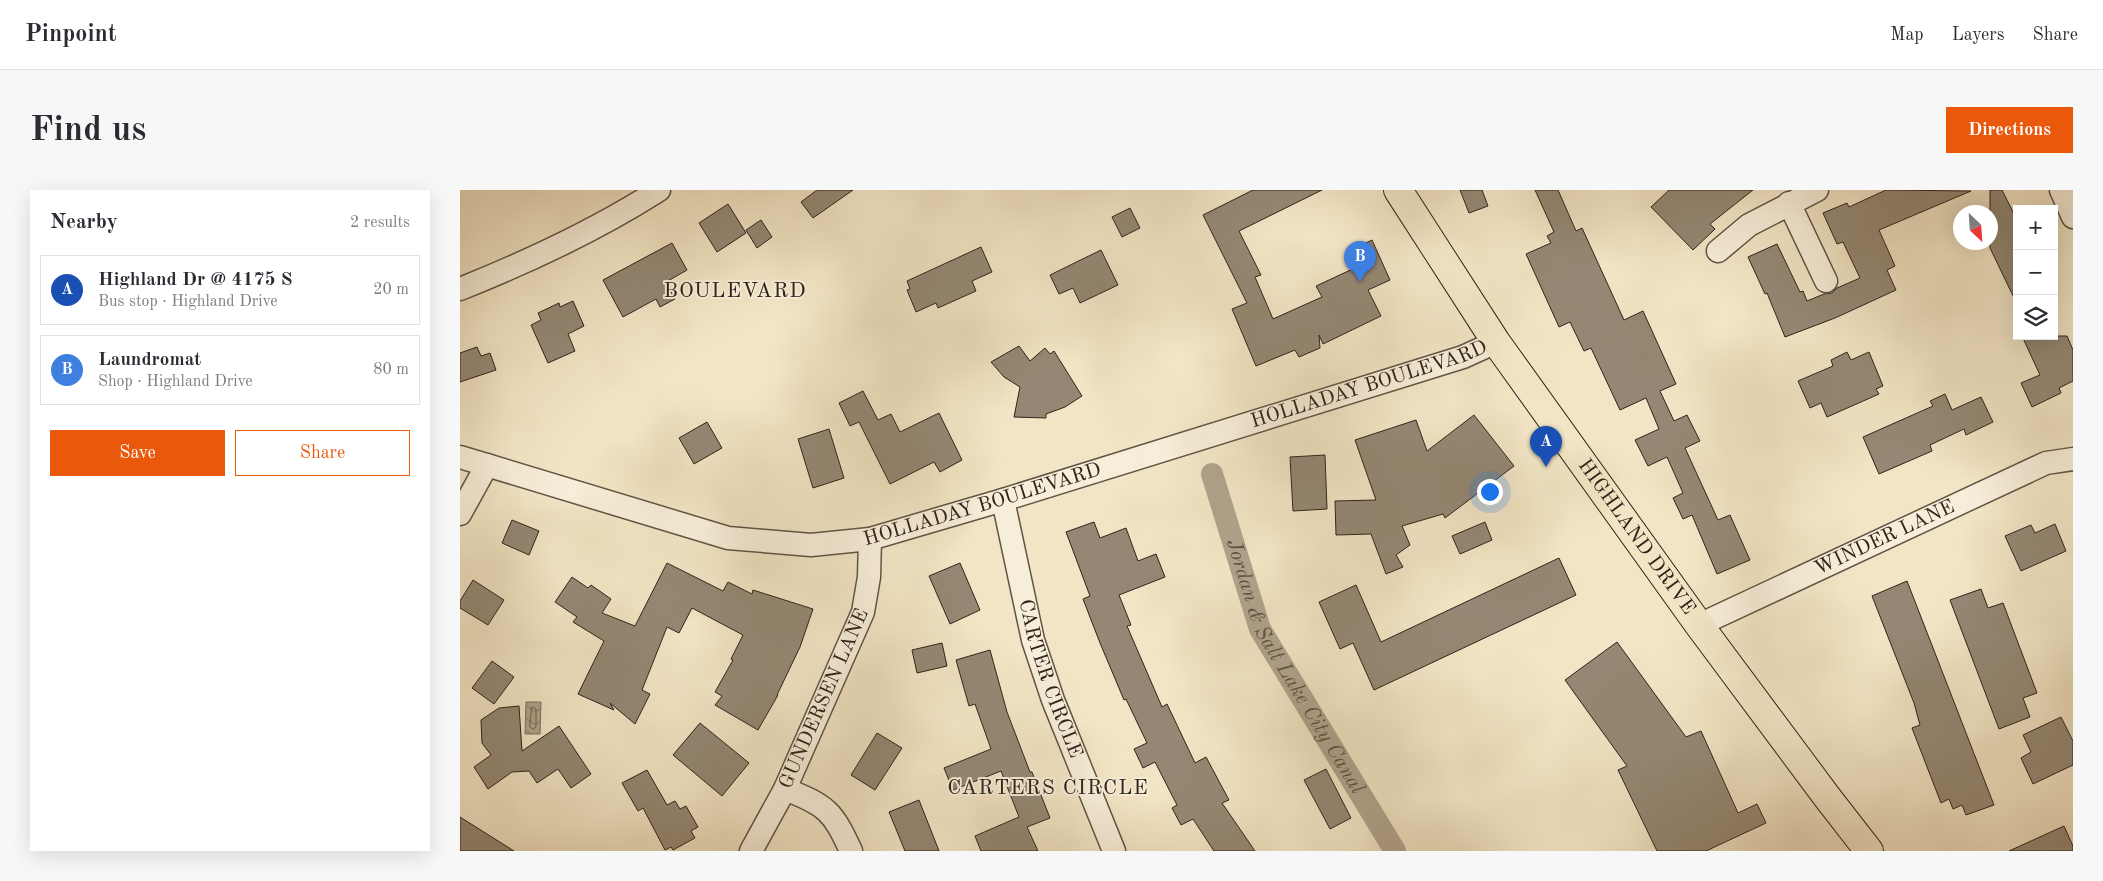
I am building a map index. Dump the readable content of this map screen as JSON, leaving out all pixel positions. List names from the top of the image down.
{
  "streets": {
    "main road": ["HIGHLAND DRIVE"],
    "street": [
      "HOLLADAY BOULEVARD",
      "WINDER LANE",
      "CARTER CIRCLE",
      "GUNDERSEN LANE"
    ]
  },
  "crossings": [
    ["HOLLADAY BOULEVARD", "HIGHLAND DRIVE"],
    ["HOLLADAY BOULEVARD", "CARTER CIRCLE"],
    ["HOLLADAY BOULEVARD", "GUNDERSEN LANE"],
    ["HIGHLAND DRIVE", "WINDER LANE"]
  ],
  "districts": ["BOULEVARD", "CARTERS CIRCLE"],
  "water": ["Jordan & Salt Lake City Canal"],
  "north": "bottom right",
  "page": {
    "header": "Pinpoint",
    "nav": ["Map", "Layers", "Share"],
    "buttons": [
      "Directions",
      ["Save", "Share"]
    ],
    "title": "Find us",
    "heading": ["Nearby", "2 results"],
    "map_buttons": ["+", "−"],
    "pins": ["B", "A"],
    "list": [
      {
        "mark": "A",
        "name": "Highland Dr @ 4175 S",
        "note": "Bus stop · Highland Drive",
        "value": "20 m"
      },
      {
        "mark": "B",
        "name": "Laundromat",
        "note": "Shop · Highland Drive",
        "value": "80 m"
      }
    ]
  }
}
